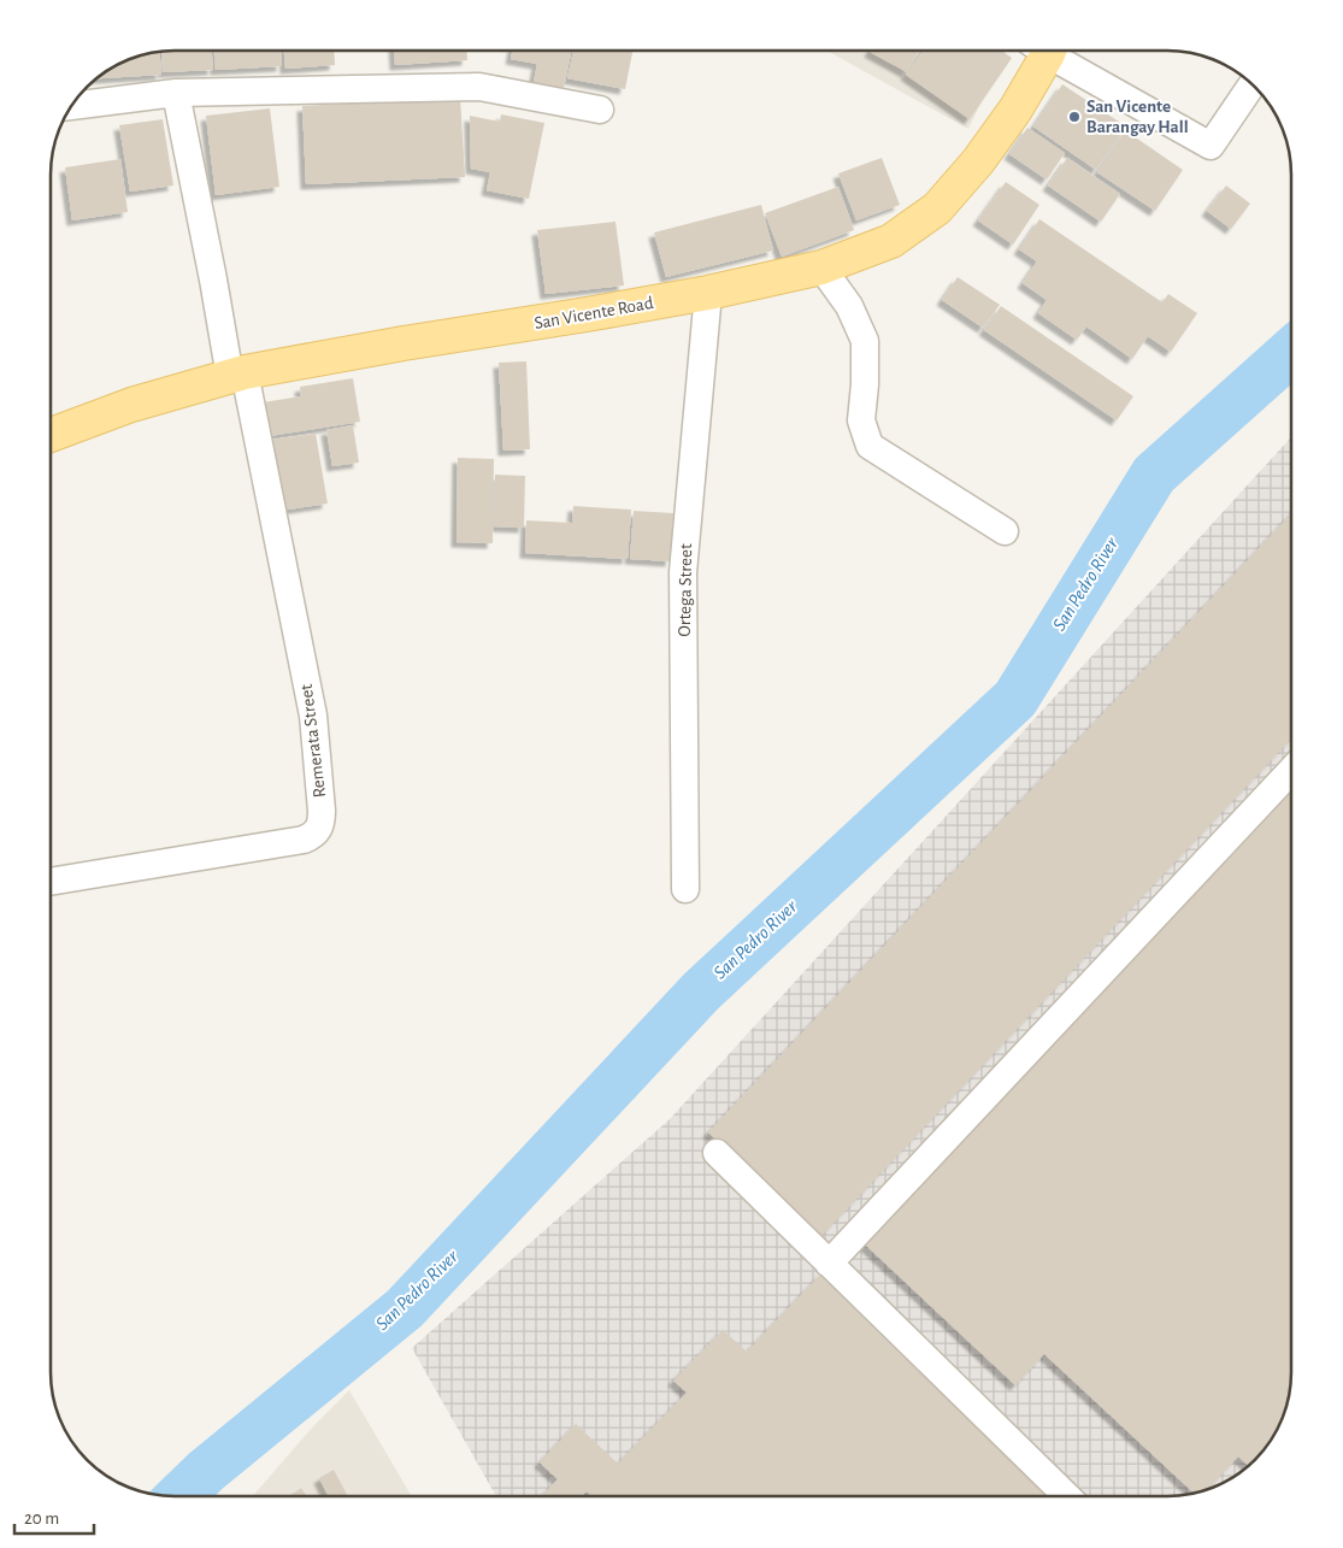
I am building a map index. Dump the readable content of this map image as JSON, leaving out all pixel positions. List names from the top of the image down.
{
  "streets": {
    "main road": ["San Vicente Road"],
    "street": ["Ortega Street", "Remerata Street"]
  },
  "crossings": [
    ["San Vicente Road", "Ortega Street"],
    ["San Vicente Road", "Remerata Street"]
  ],
  "water": ["San Pedro River"],
  "places": ["San Vicente Barangay Hall"],
  "scale_bar": "20 m"
}
